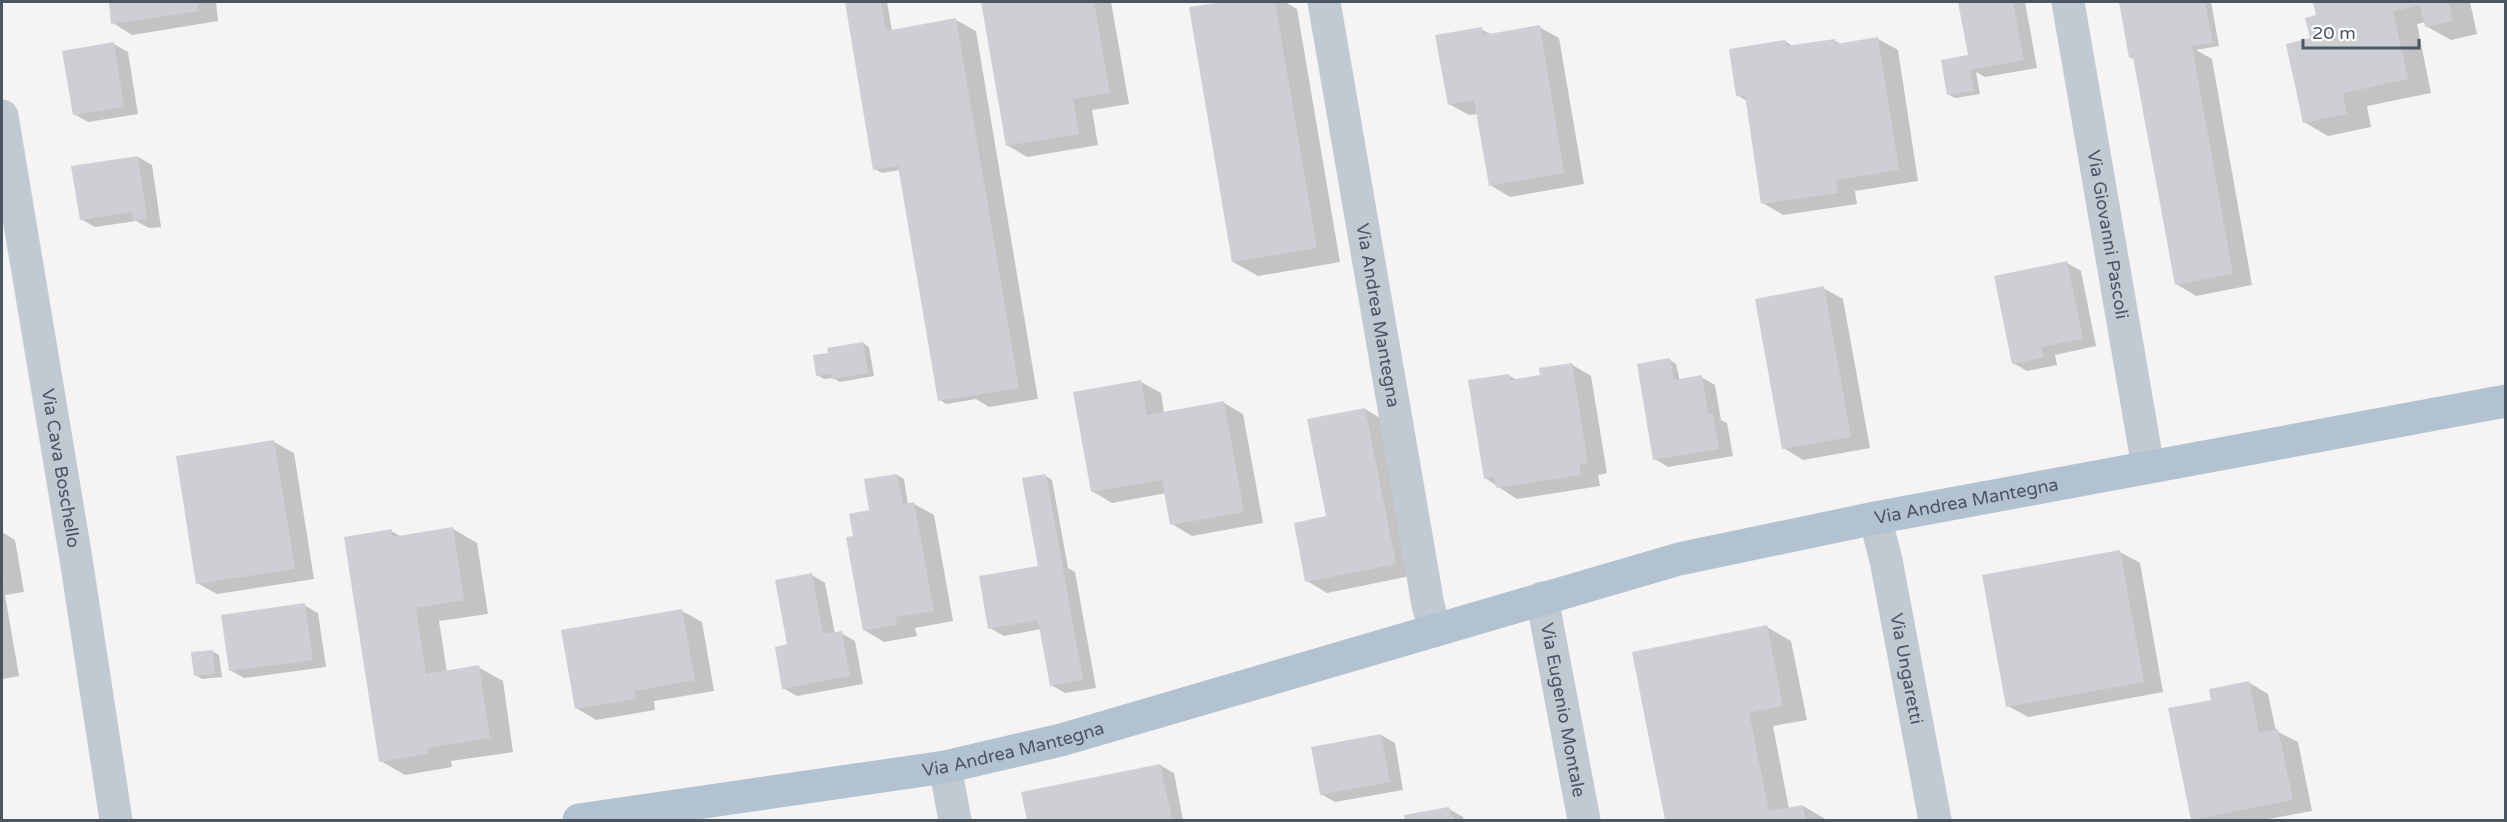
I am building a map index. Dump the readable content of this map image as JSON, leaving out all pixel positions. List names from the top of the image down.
{
  "streets": {
    "main road": ["Via Andrea Mantegna"],
    "street": [
      "Via Giovanni Pascoli",
      "Via Cava Boschello",
      "Via Ungaretti",
      "Via Eugenio Montale"
    ]
  },
  "crossings": [
    ["Via Giovanni Pascoli", "Via Andrea Mantegna"],
    ["Via Andrea Mantegna", "Via Ungaretti"],
    ["Via Andrea Mantegna", "Via Eugenio Montale"]
  ],
  "scale_bar": "20 m"
}
